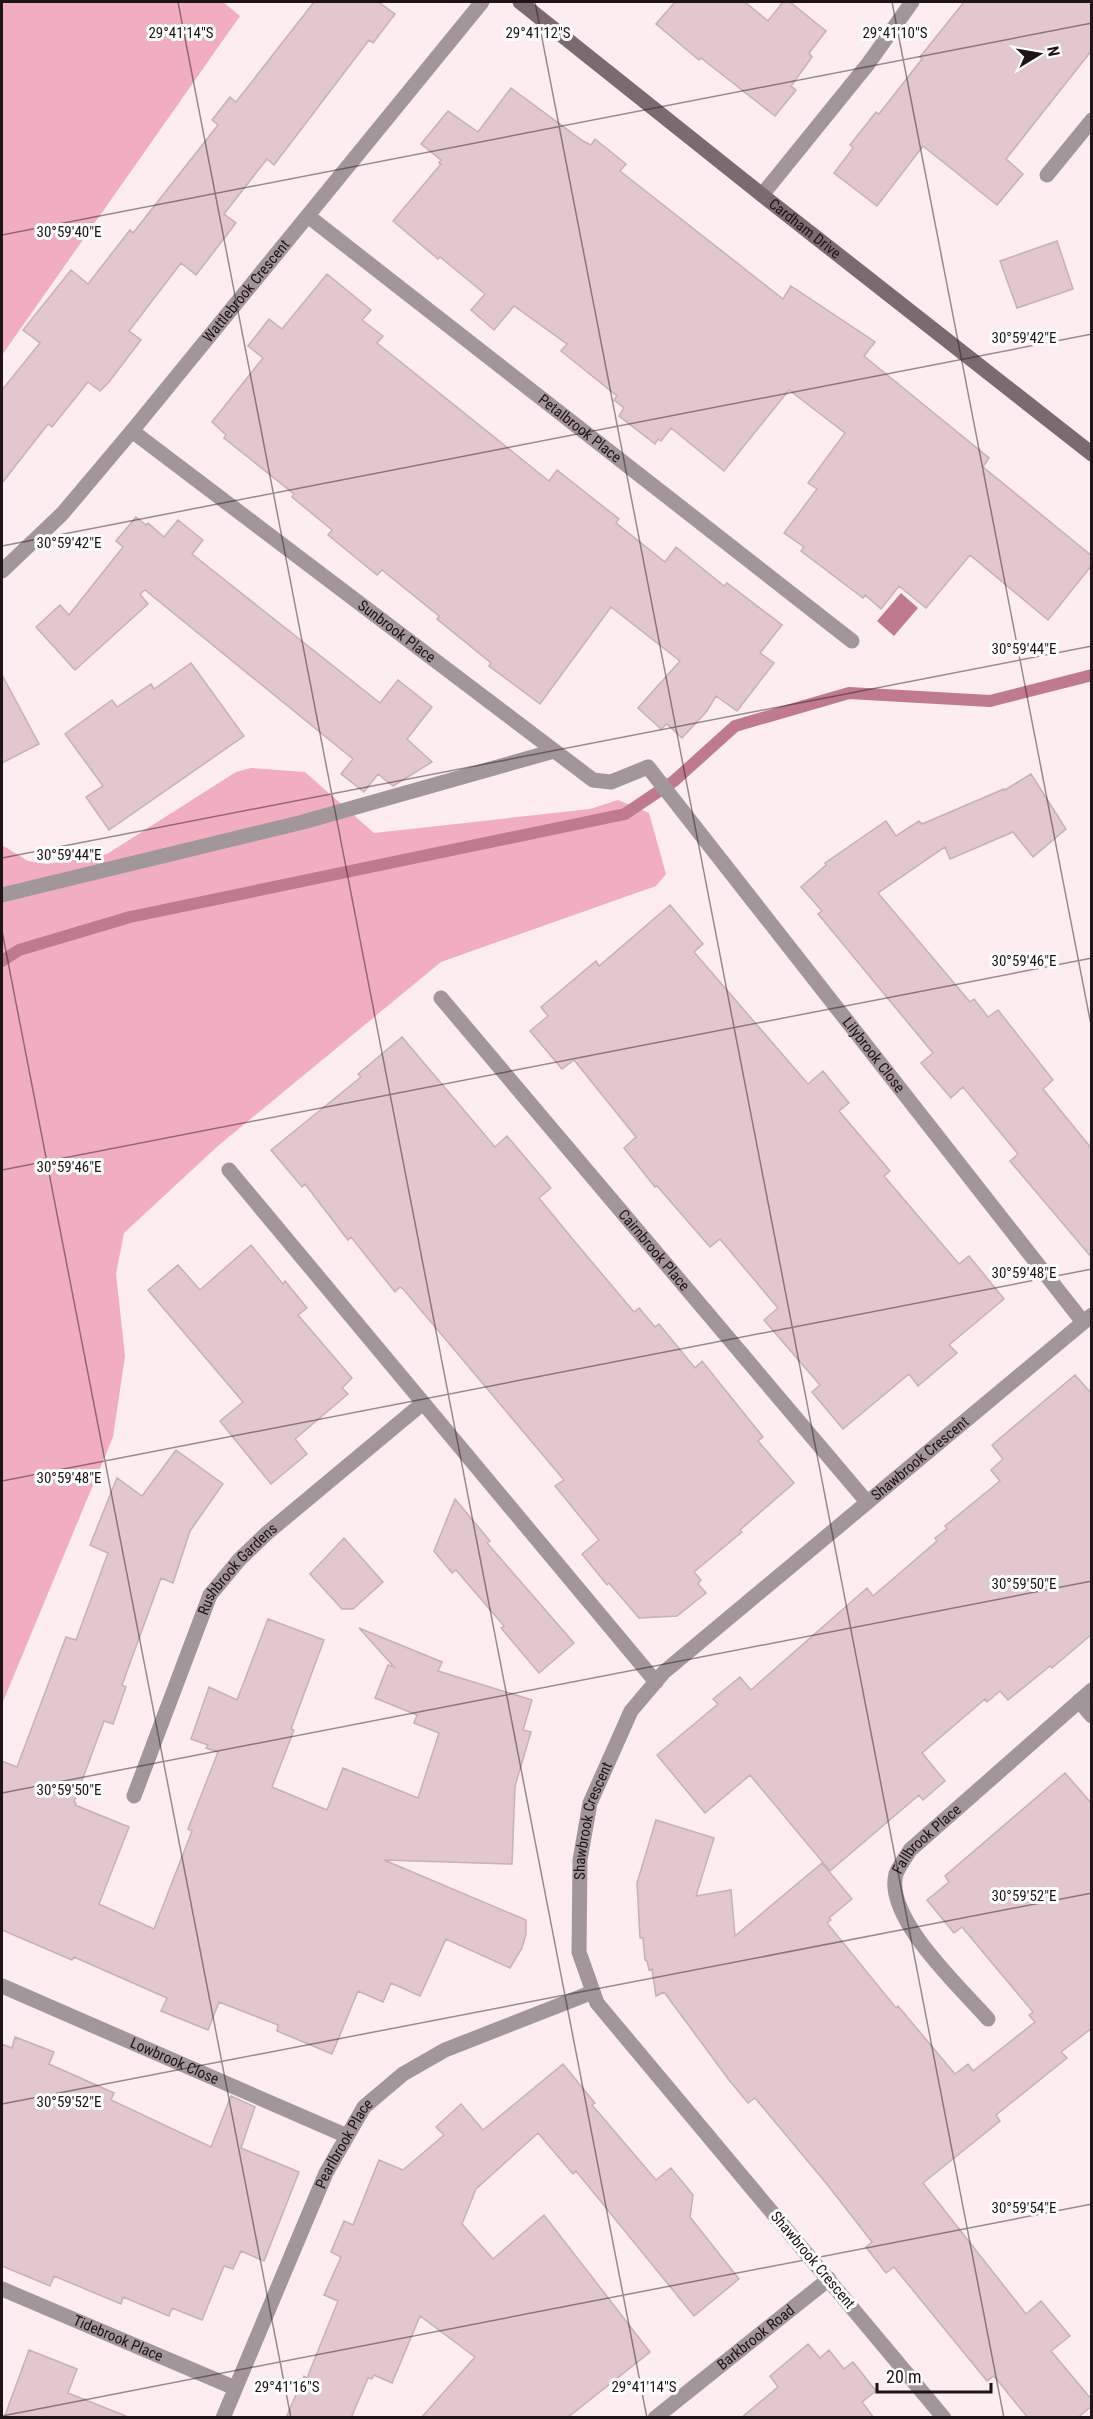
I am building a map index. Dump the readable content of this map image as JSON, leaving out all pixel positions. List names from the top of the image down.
{
  "streets": {
    "street": [
      "Cardham Drive",
      "Wattlebrook Crescent",
      "Petalbrook Place",
      "Sunbrook Place",
      "Lilybrook Close",
      "Cairnbrook Place",
      "Shawbrook Crescent",
      "Rushbrook Gardens",
      "Fallbrook Place",
      "Lowbrook Close",
      "Pearlbrook Place",
      "Barkbrook Road",
      "Tidebrook Place"
    ]
  },
  "crossings": [
    ["Wattlebrook Crescent", "Petalbrook Place"],
    ["Wattlebrook Crescent", "Sunbrook Place"],
    ["Sunbrook Place", "Lilybrook Close"],
    ["Lilybrook Close", "Shawbrook Crescent"],
    ["Cairnbrook Place", "Shawbrook Crescent"],
    ["Shawbrook Crescent", "Pearlbrook Place"],
    ["Shawbrook Crescent", "Barkbrook Road"],
    ["Lowbrook Close", "Pearlbrook Place"],
    ["Pearlbrook Place", "Tidebrook Place"]
  ],
  "scale_bar": "20 m",
  "north": "right",
  "coordinates": [
    "29°41'14\"S",
    "29°41'12\"S",
    "29°41'10\"S",
    "30°59'40\"E",
    "30°59'42\"E",
    "30°59'44\"E",
    "30°59'46\"E",
    "30°59'48\"E",
    "30°59'50\"E",
    "30°59'52\"E",
    "30°59'54\"E",
    "29°41'16\"S"
  ]
}
